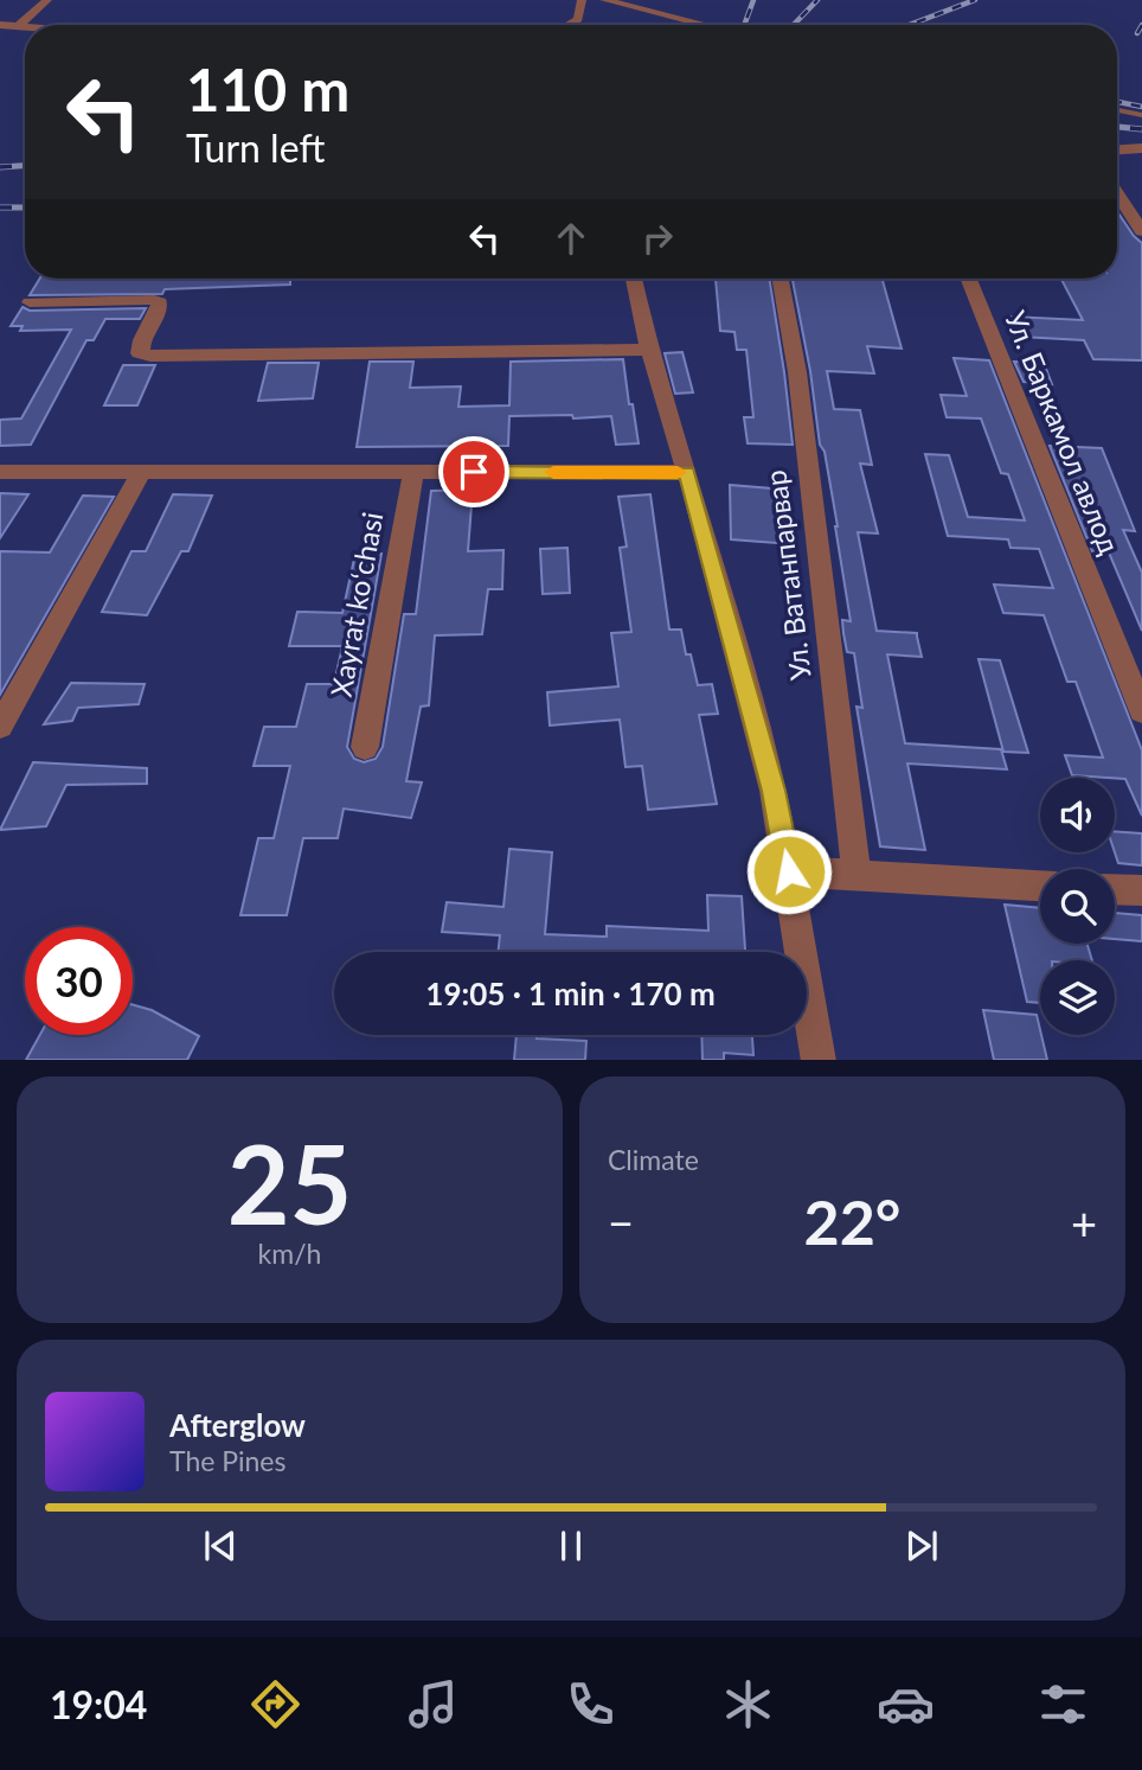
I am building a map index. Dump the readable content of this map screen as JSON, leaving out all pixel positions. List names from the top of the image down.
{
  "streets": {
    "street": ["Ул. Баркамол авлод", "Ул. Ватанпарвар", "Xayrat koʻchasi"]
  },
  "page": {
    "turn": ["110 m", "Turn left"],
    "limit": "30",
    "trip": "19:05 · 1 min · 170 m",
    "tile": [
      ["25", "km/h"],
      "Climate"
    ],
    "heat": ["−", "22°", "+"],
    "song": ["Afterglow", "The Pines"],
    "tabs": "19:04"
  }
}
